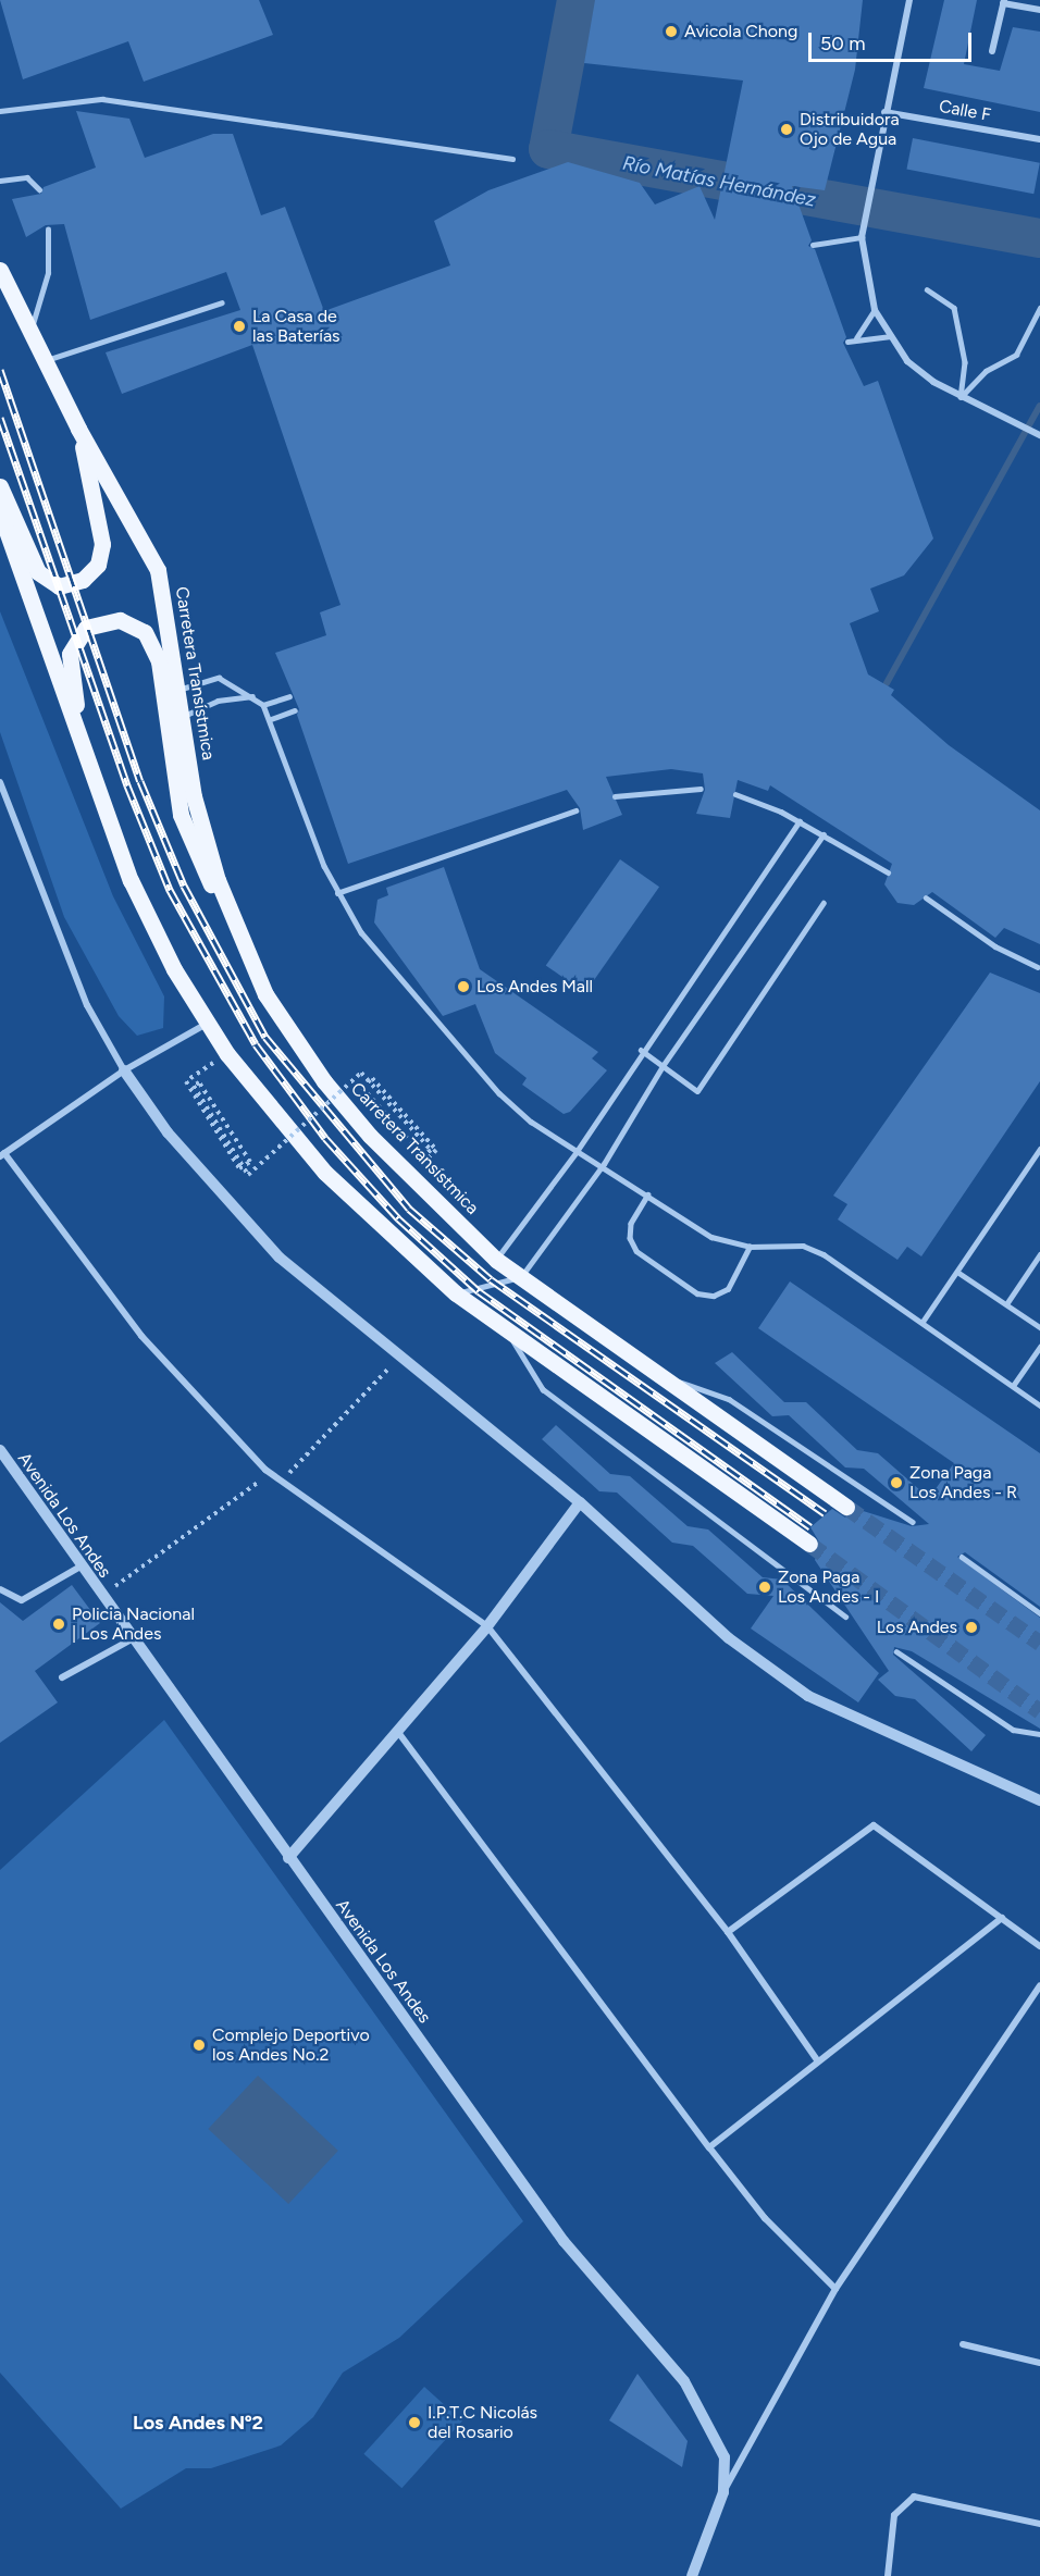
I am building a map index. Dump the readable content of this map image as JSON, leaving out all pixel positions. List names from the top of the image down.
{
  "streets": {
    "main road": ["Carretera Transístmica"],
    "street": ["Calle F", "Avenida Los Andes"]
  },
  "districts": ["Los Andes Nº2"],
  "water": ["Río Matías Hernández"],
  "places": [
    "Avicola Chong",
    "Distribuidora Ojo de Agua",
    "La Casa de las Baterías",
    "Los Andes Mall",
    "Zona Paga Los Andes - R",
    "Zona Paga Los Andes - I",
    "Policia Nacional | Los Andes",
    "Los Andes",
    "Complejo Deportivo los Andes No.2",
    "I.P.T.C Nicolás del Rosario"
  ],
  "scale_bar": "50 m"
}
